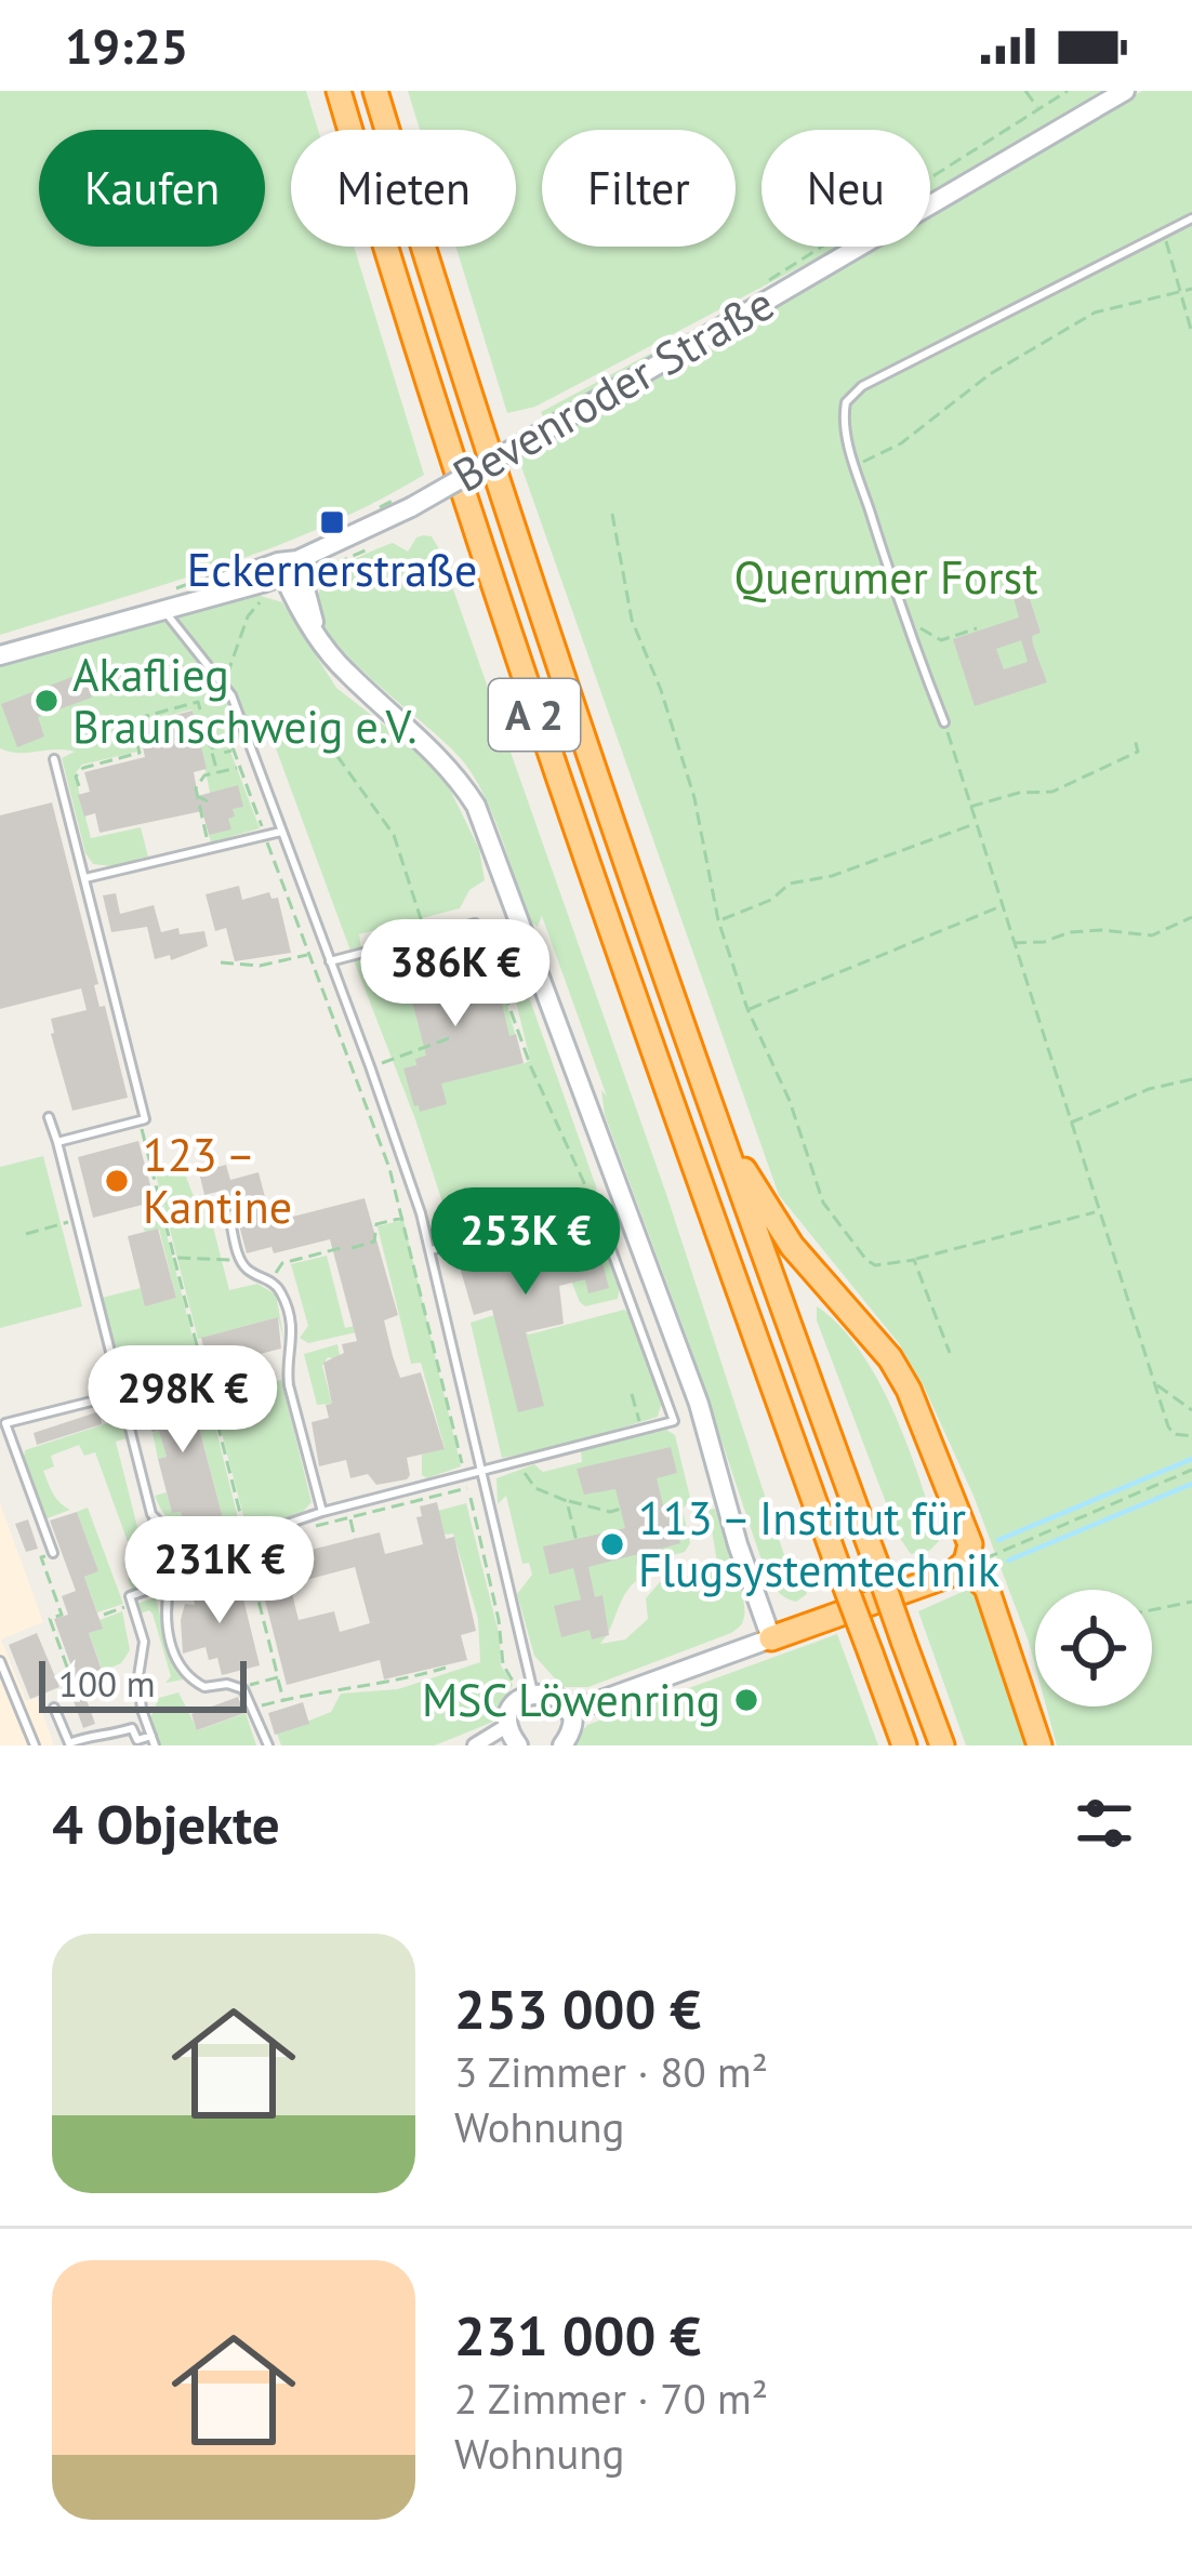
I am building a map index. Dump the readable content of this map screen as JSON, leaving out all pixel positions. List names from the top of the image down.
{
  "streets": {
    "highway": ["A 2"],
    "main road": ["Bevenroder Straße"]
  },
  "parks": ["Querumer Forst"],
  "places": {
    "transit": ["Eckernerstraße"],
    "other": [
      "Akaflieg Braunschweig e.V.",
      "123 – Kantine",
      "113 – Institut für Flugsystemtechnik",
      "MSC Löwenring"
    ]
  },
  "scale_bar": "100 m",
  "page": {
    "status": "19:25",
    "chip": [
      "Kaufen",
      "Mieten",
      "Filter",
      "Neu"
    ],
    "price": [
      "386K €",
      "253K €",
      "298K €",
      "231K €"
    ],
    "scale": "100 m",
    "heading": "4 Objekte",
    "list": [
      {
        "name": "253 000 €",
        "note": "3 Zimmer · 80 m² · Wohnung"
      },
      {
        "name": "231 000 €",
        "note": "2 Zimmer · 70 m² · Wohnung"
      }
    ]
  }
}
